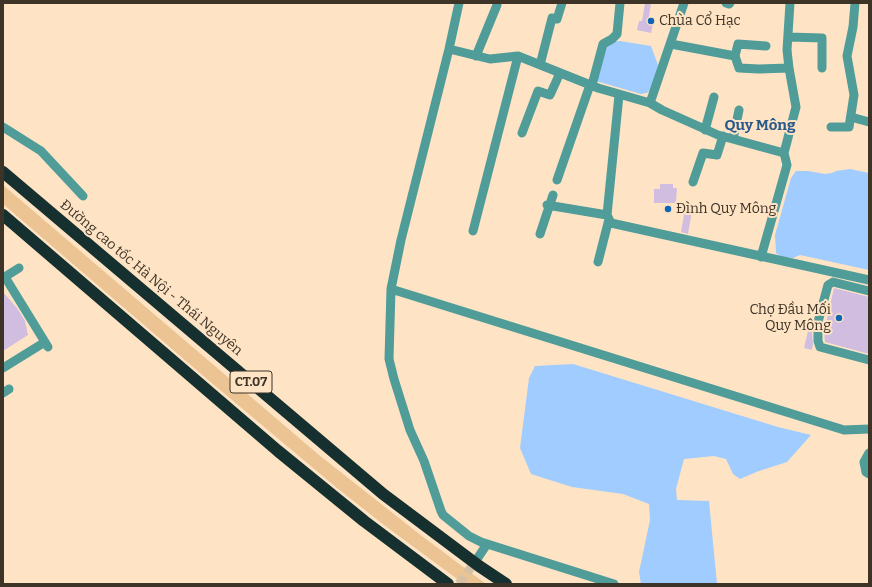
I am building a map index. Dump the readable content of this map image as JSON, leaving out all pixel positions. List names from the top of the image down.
{
  "streets": {
    "highway": ["Đường cao tốc Hà Nội - Thái Nguyên", "CT.07"]
  },
  "districts": ["Quy Mông"],
  "places": ["Chùa Cổ Hạc", "Đình Quy Mông", "Chợ Đầu Mối Quy Mông"]
}
